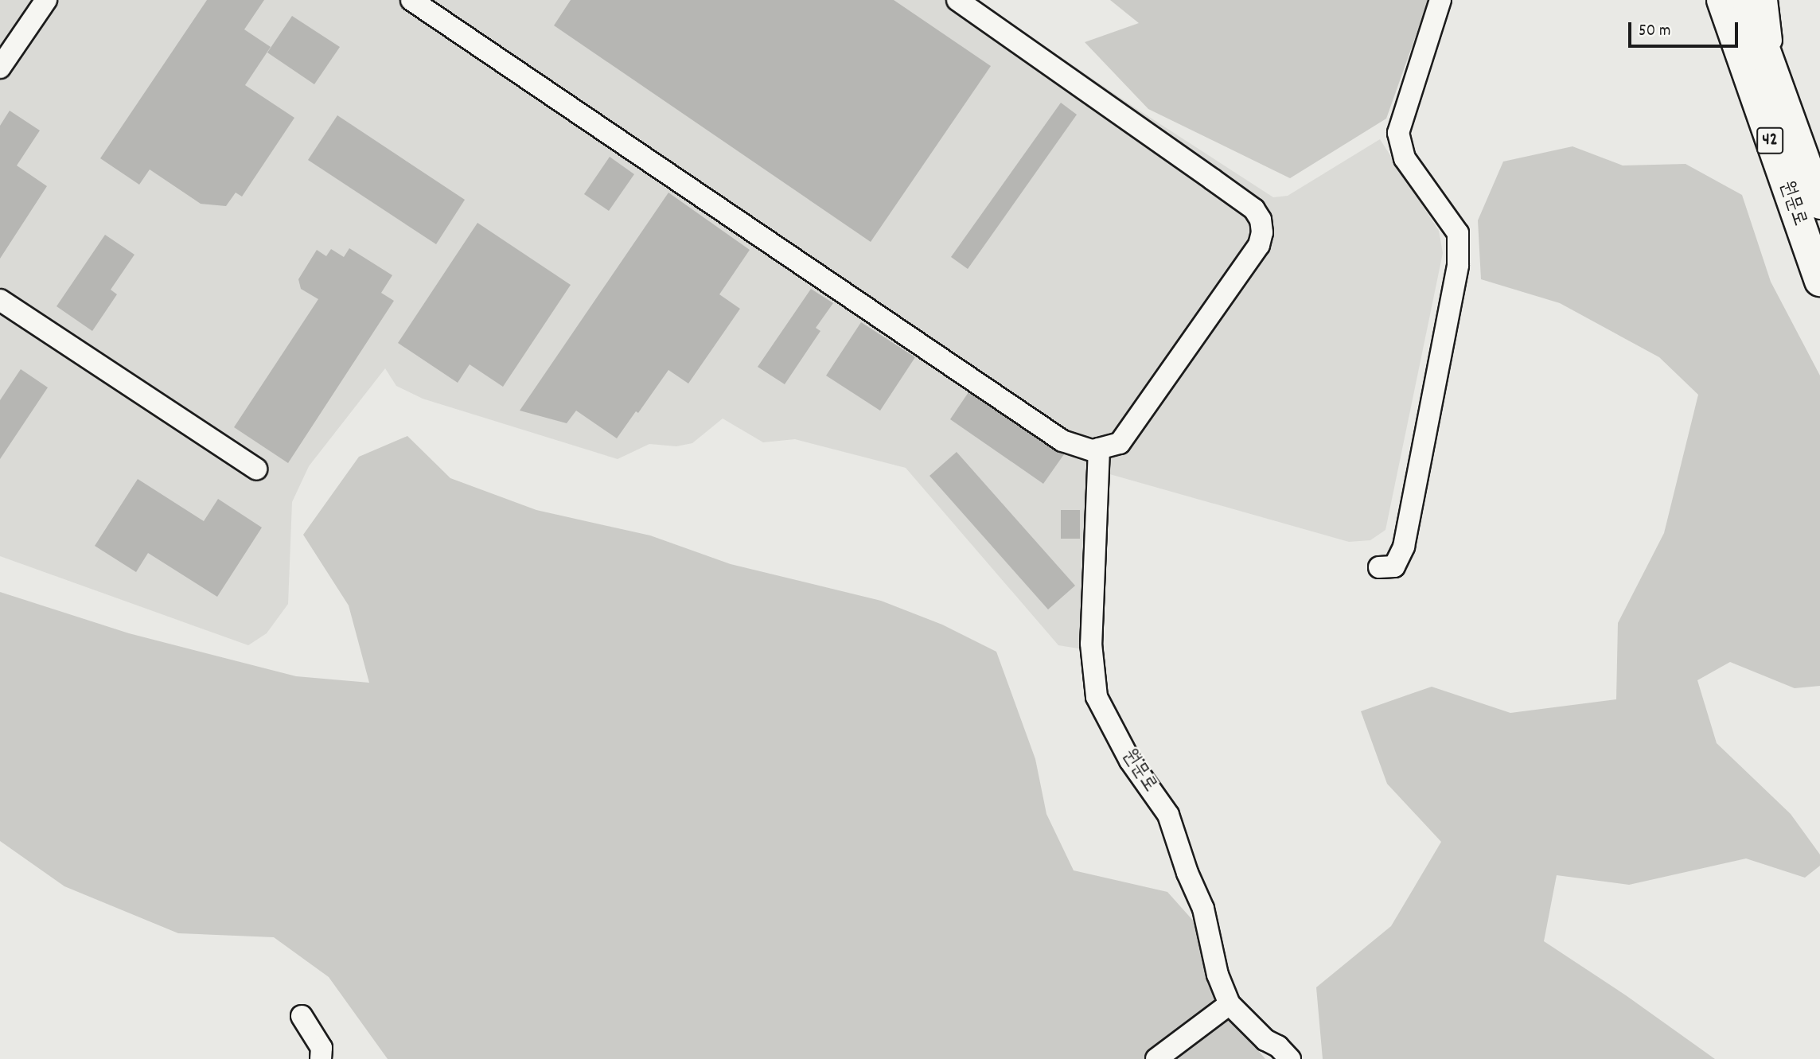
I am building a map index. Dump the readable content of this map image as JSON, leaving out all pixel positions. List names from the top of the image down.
{
  "streets": {
    "highway": ["42", "원문로"]
  },
  "scale_bar": "50 m"
}
